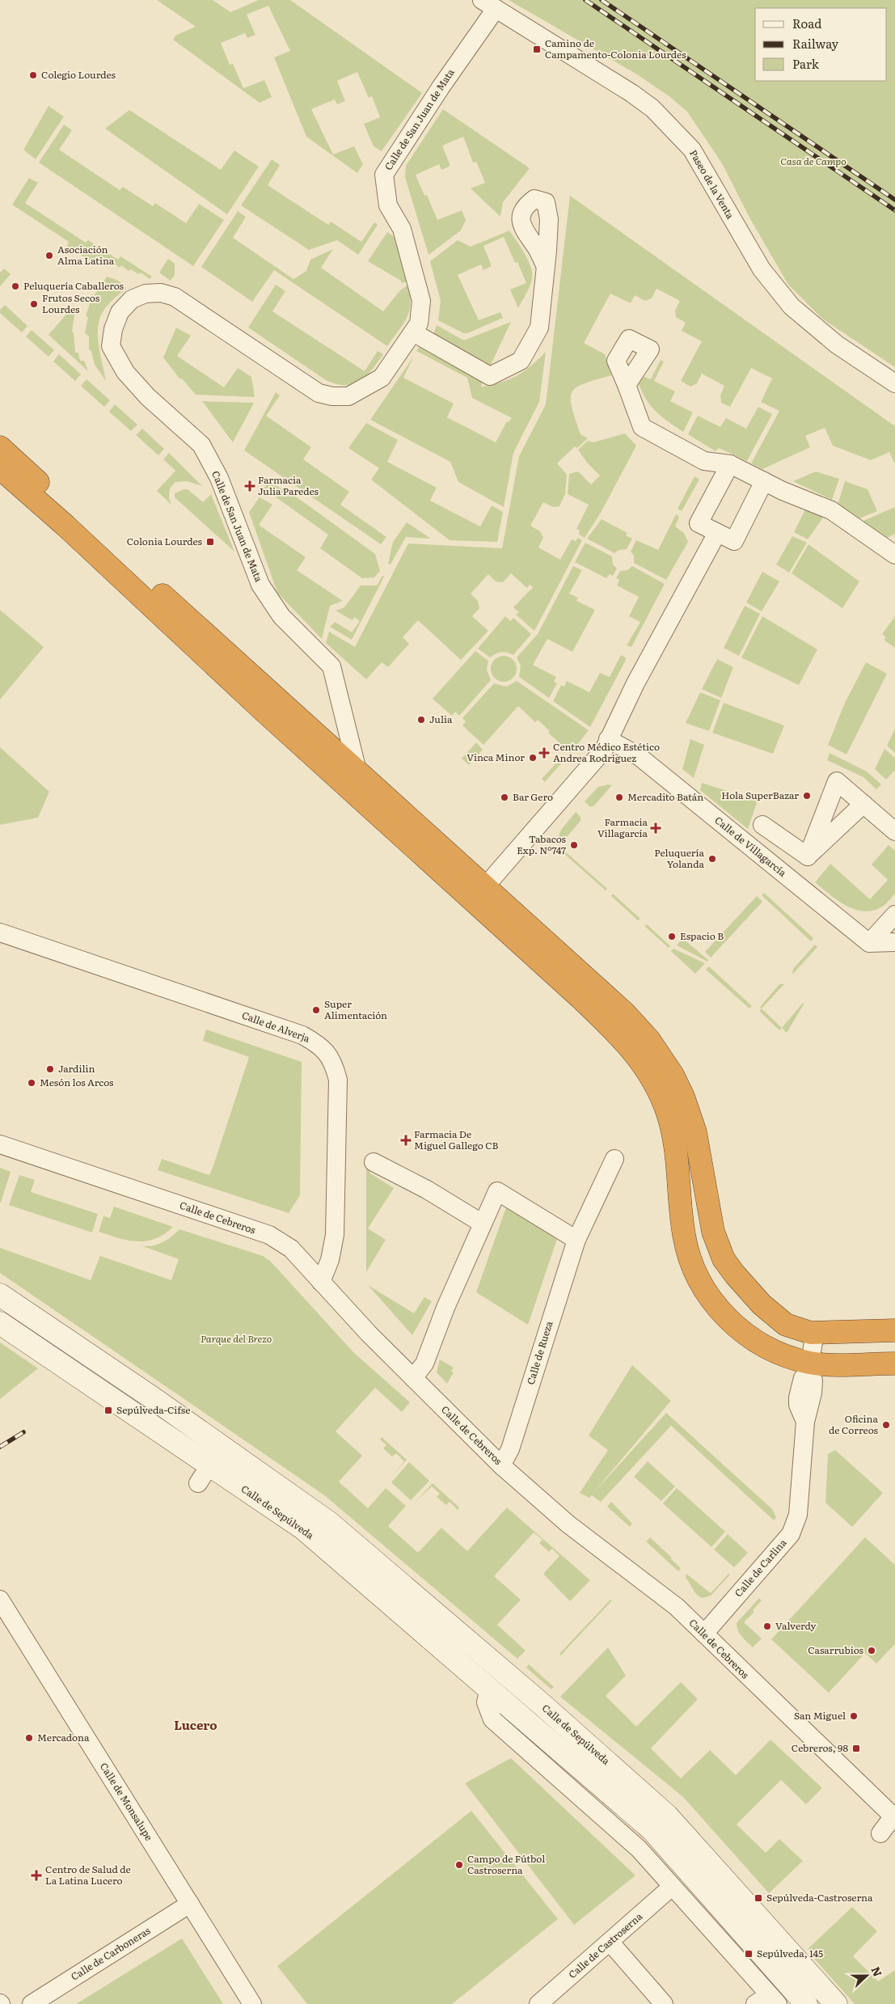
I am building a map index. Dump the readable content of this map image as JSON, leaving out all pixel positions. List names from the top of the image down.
{
  "streets": {
    "street": [
      "Calle de San Juan de Mata",
      "Paseo de la Venta",
      "Calle de Villagarcía",
      "Calle de Alverja",
      "Calle de Cebreros",
      "Calle de Rueza",
      "Calle de Sepúlveda",
      "Calle de Carlina",
      "Calle de Monsalupe",
      "Calle de Castroserna",
      "Calle de Carboneras"
    ]
  },
  "crossings": [
    ["Calle de San Juan de Mata", "Paseo de la Venta"],
    ["Calle de Alverja", "Calle de Cebreros"],
    ["Calle de Cebreros", "Calle de Rueza"],
    ["Calle de Cebreros", "Calle de Carlina"],
    ["Calle de Monsalupe", "Calle de Carboneras"]
  ],
  "districts": ["Lucero"],
  "parks": ["Casa de Campo", "Parque del Brezo"],
  "places": {
    "transit": [
      "Camino de Campamento-Colonia Lourdes",
      "Colonia Lourdes",
      "Sepúlveda-Cifse",
      "Cebreros, 98",
      "Sepúlveda-Castroserna",
      "Sepúlveda, 145"
    ],
    "other": [
      "Colegio Lourdes",
      "Asociación Alma Latina",
      "Peluquería Caballeros",
      "Frutos Secos Lourdes",
      "Julia",
      "Vinca Minor",
      "Hola SuperBazar",
      "Bar Gero",
      "Mercadito Batán",
      "Tabacos Exp. Nº747",
      "Peluquería Yolanda",
      "Espacio B",
      "Super Alimentación",
      "Jardilin",
      "Mesón los Arcos",
      "Oficina de Correos",
      "Valverdy",
      "Casarrubios",
      "San Miguel",
      "Mercadona",
      "Campo de Fútbol Castroserna"
    ],
    "health": [
      "Farmacia Julia Paredes",
      "Centro Médico Estético Andrea Rodríguez",
      "Farmacia Villagarcía",
      "Farmacia De Miguel Gallego CB",
      "Centro de Salud de La Latina Lucero"
    ]
  },
  "legend": ["Road", "Railway", "Park"],
  "north": "right"
}
